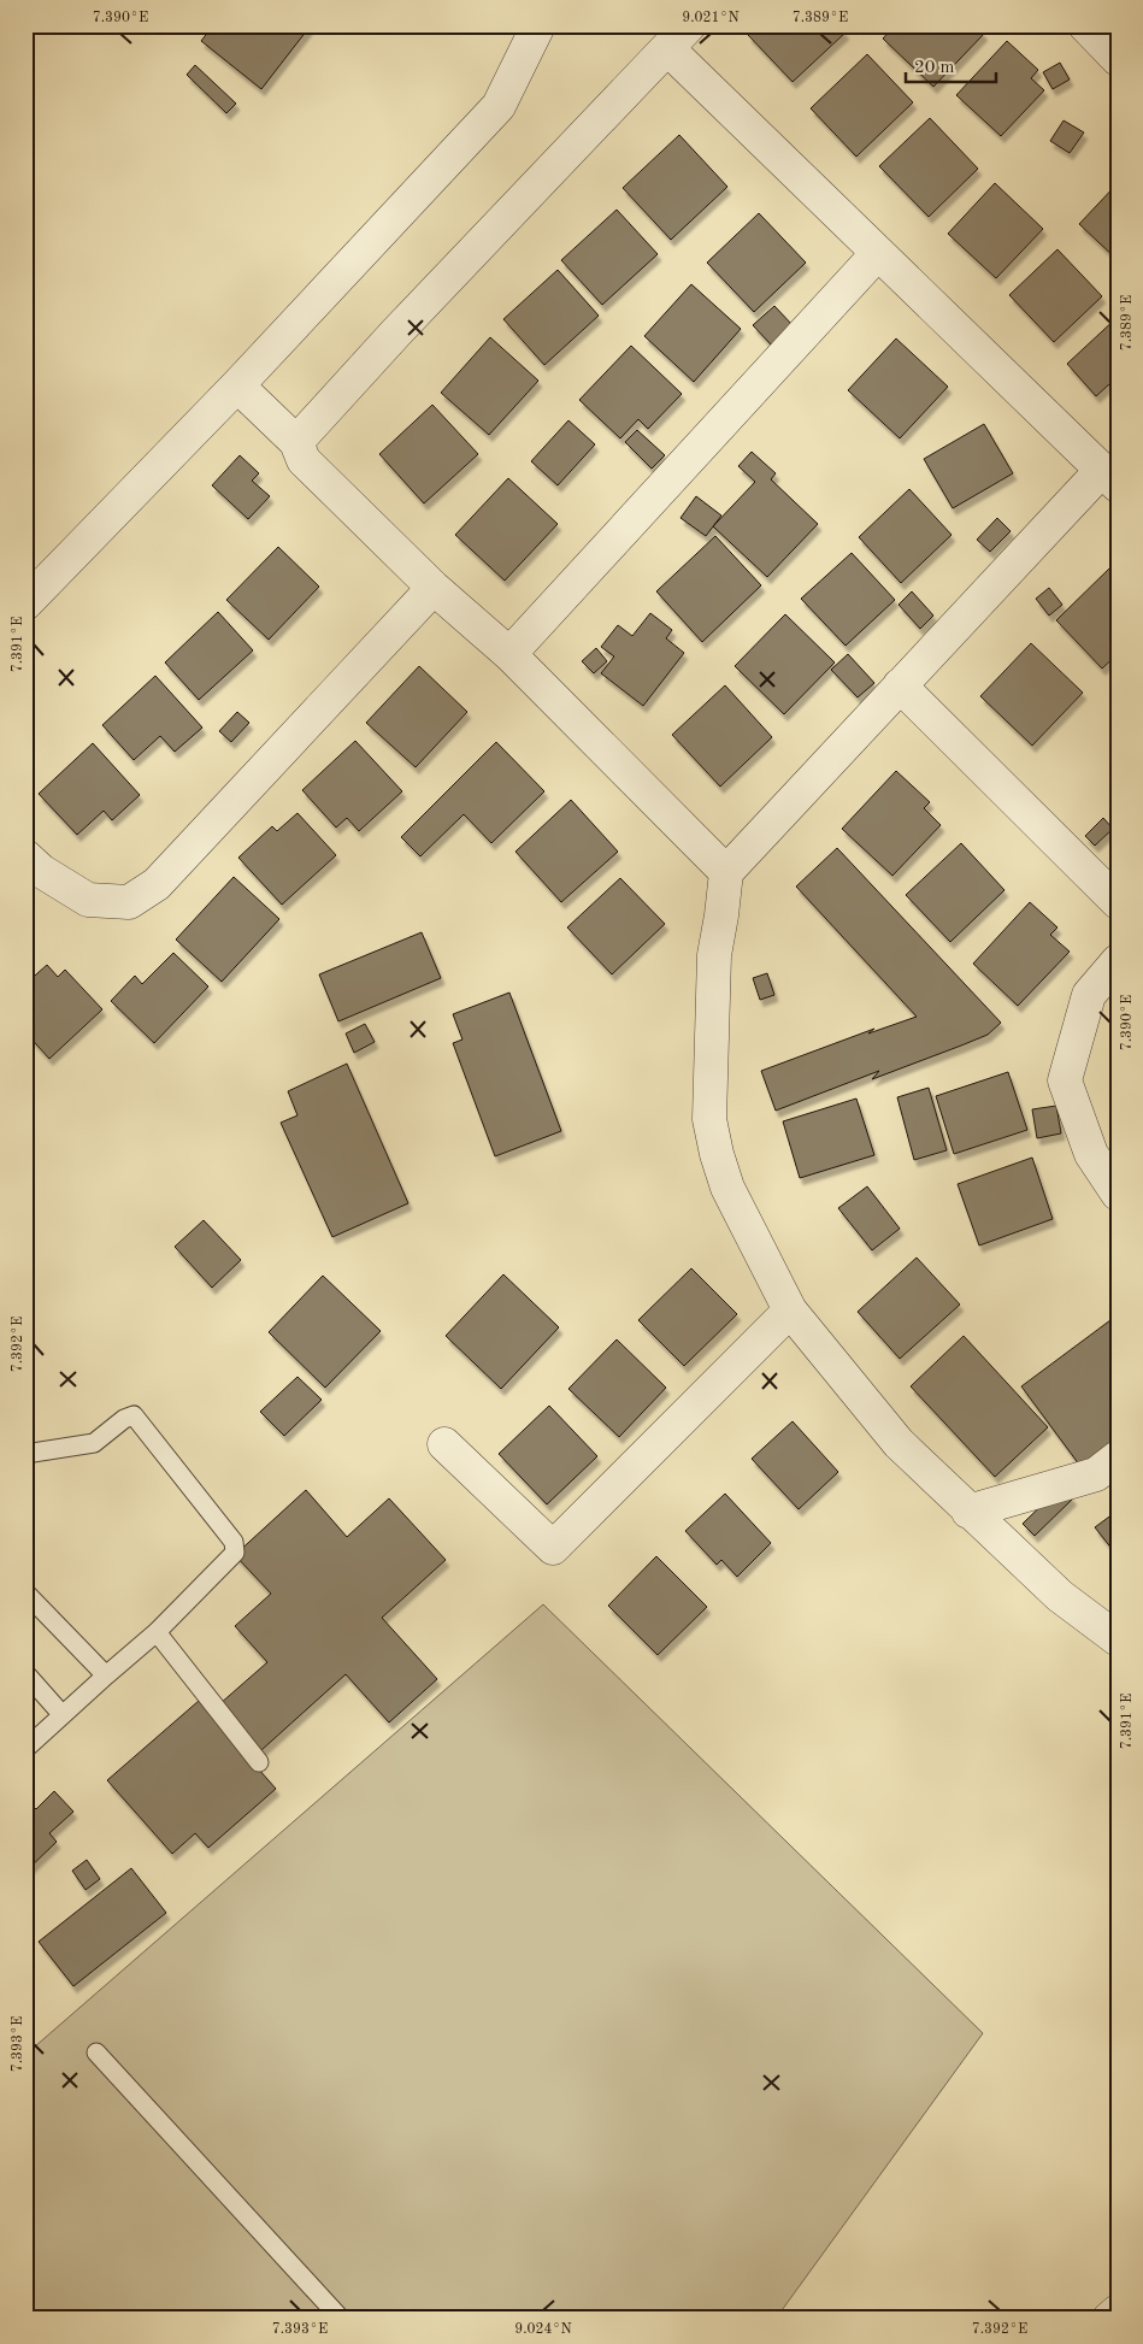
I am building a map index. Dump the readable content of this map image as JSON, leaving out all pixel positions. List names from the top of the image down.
{
  "scale_bar": "20 m",
  "coordinates": [
    "7.390°E",
    "9.021°N",
    "7.389°E",
    "7.391°E",
    "7.392°E",
    "7.393°E",
    "9.024°N"
  ]
}
